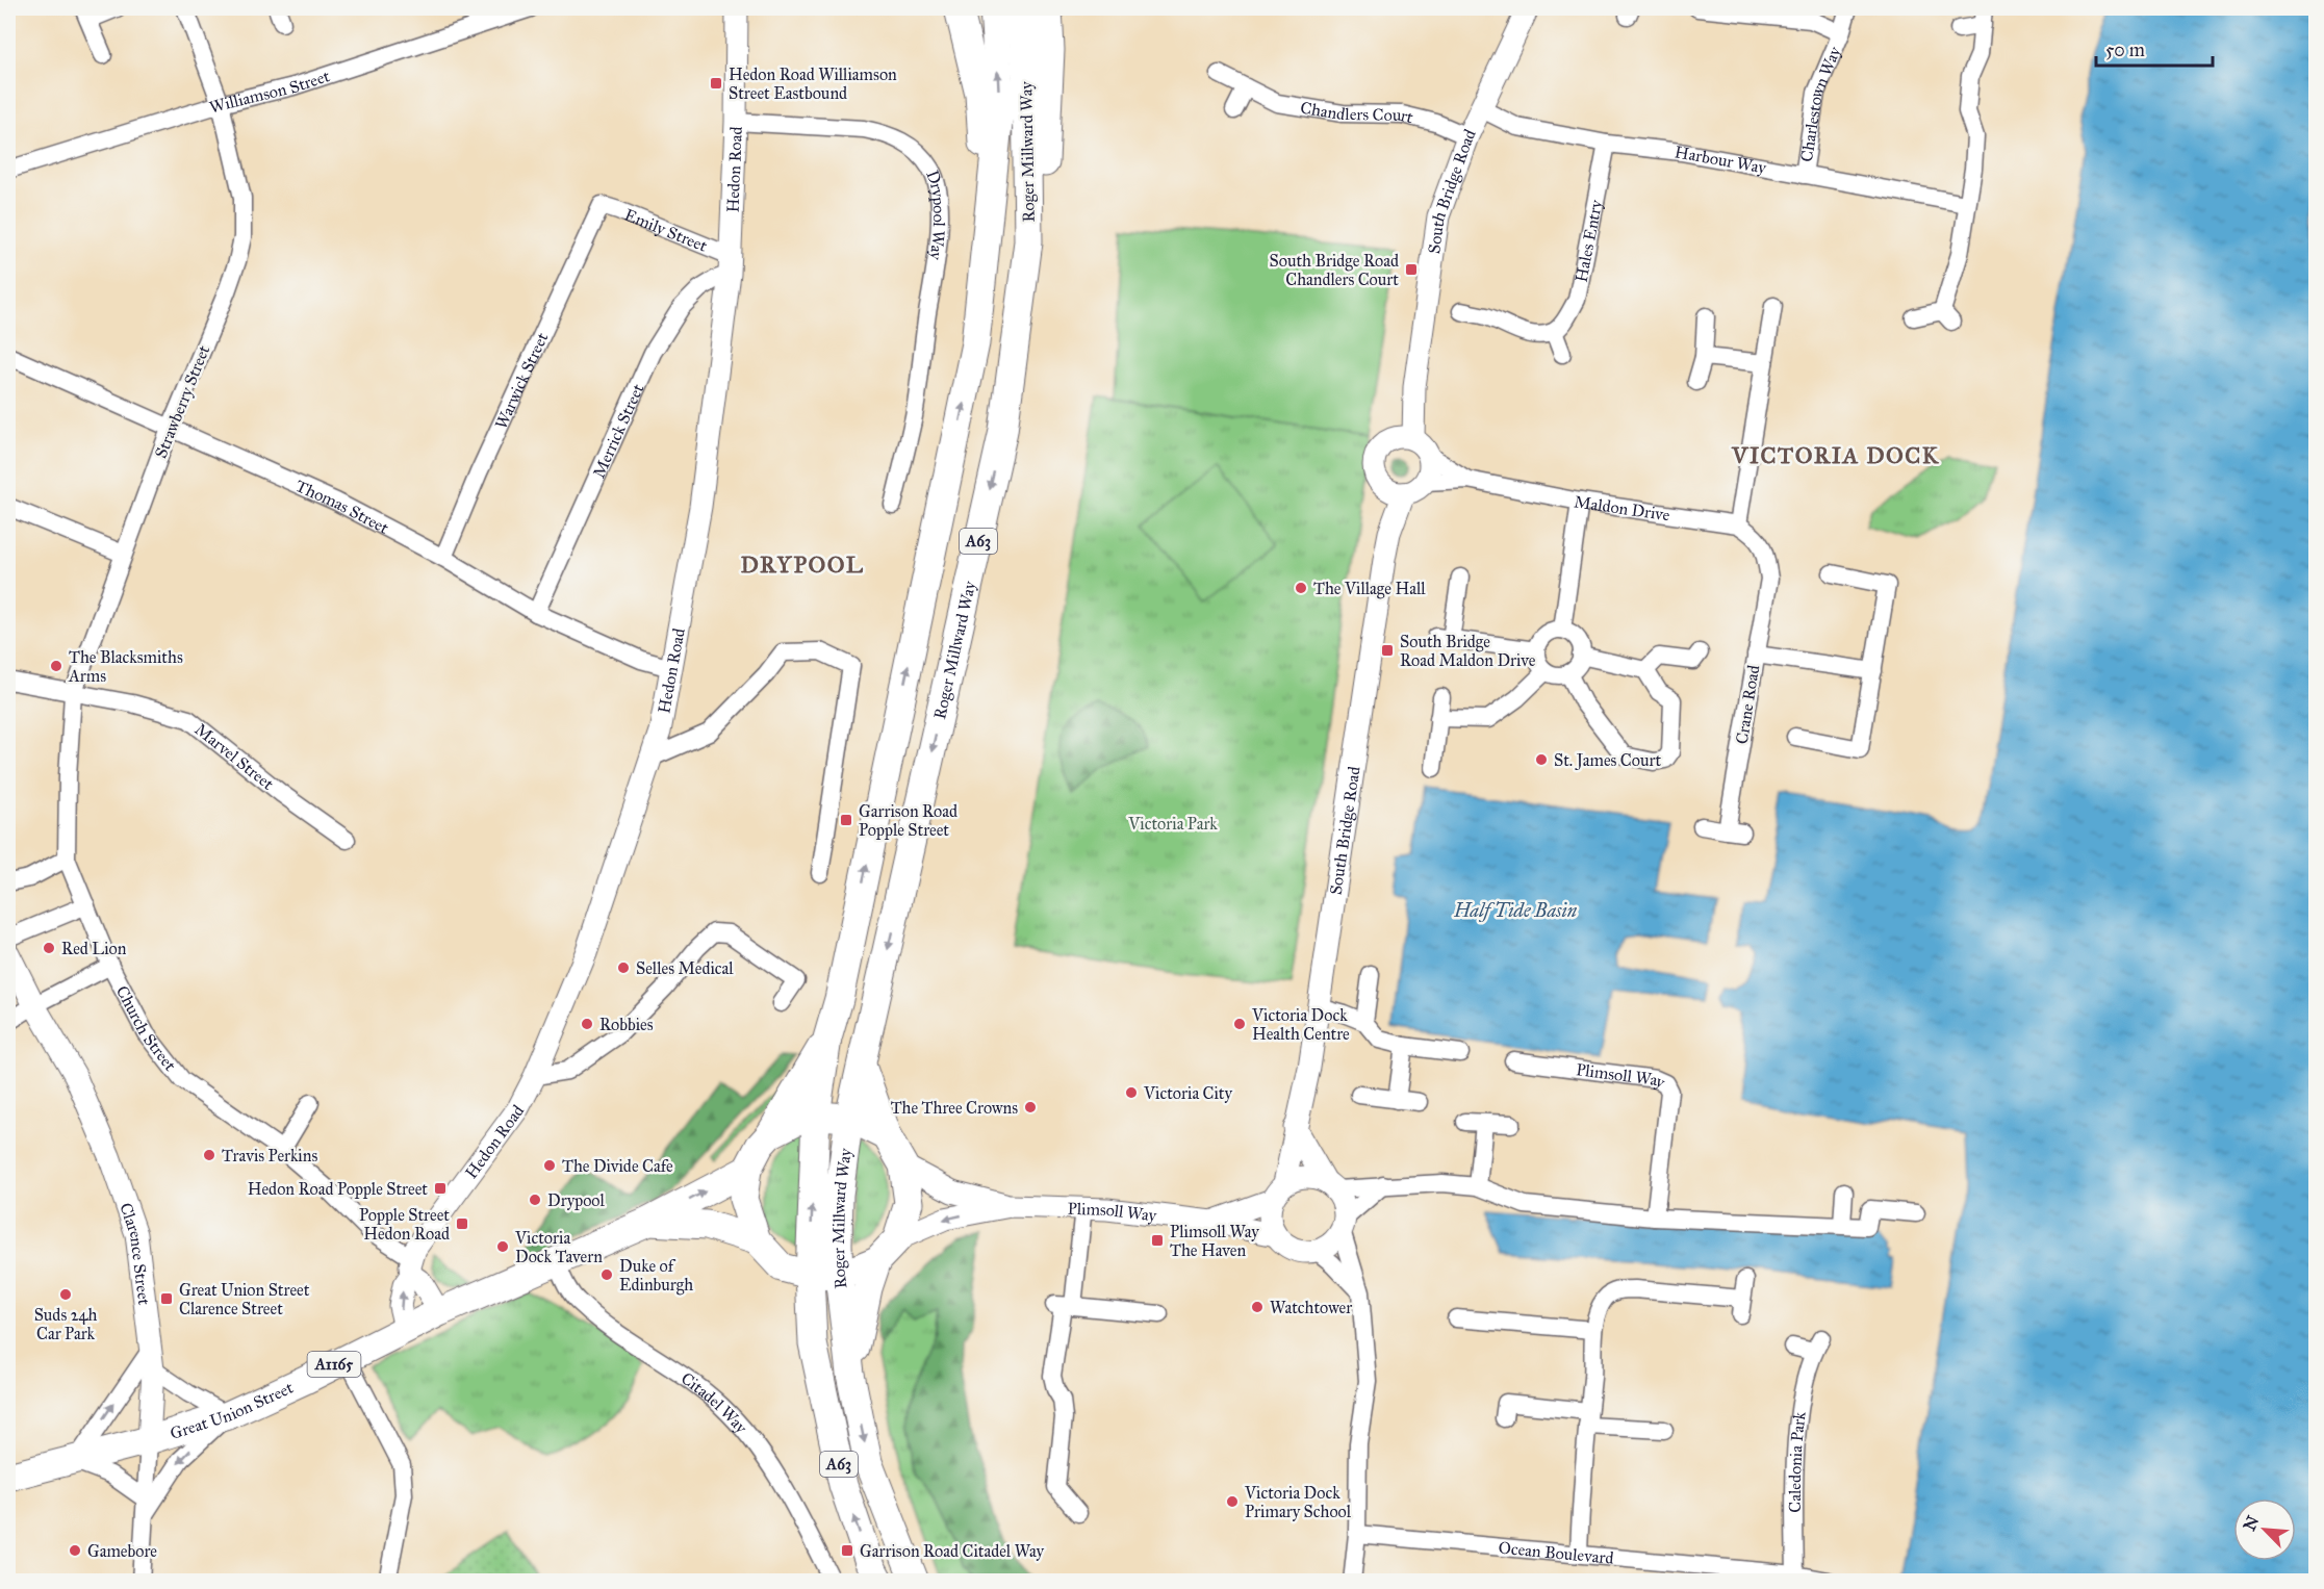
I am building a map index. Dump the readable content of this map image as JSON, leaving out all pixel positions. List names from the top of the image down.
{
  "streets": {
    "main road": [
      "Roger Millward Way",
      "A63",
      "A1165",
      "Great Union Street"
    ],
    "street": [
      "Williamson Street",
      "Charlestown Way",
      "Chandlers Court",
      "Harbour Way",
      "Hedon Road",
      "South Bridge Road",
      "Drypool Way",
      "Emily Street",
      "Hales Entry",
      "Warwick Street",
      "Strawberry Street",
      "Merrick Street",
      "Thomas Street",
      "Maldon Drive",
      "Crane Road",
      "Marvel Street",
      "Church Street",
      "Plimsoll Way",
      "Clarence Street",
      "Citadel Way",
      "Caledonia Park",
      "Ocean Boulevard"
    ]
  },
  "crossings": [
    ["Williamson Street", "Strawberry Street"],
    ["Charlestown Way", "Harbour Way"],
    ["Chandlers Court", "South Bridge Road"],
    ["Roger Millward Way", "A63"],
    ["Roger Millward Way", "Great Union Street"],
    ["Harbour Way", "South Bridge Road"],
    ["Harbour Way", "Hales Entry"],
    ["Hedon Road", "Drypool Way"],
    ["Hedon Road", "Emily Street"],
    ["Hedon Road", "Merrick Street"],
    ["Hedon Road", "Thomas Street"],
    ["Hedon Road", "Church Street"],
    ["Hedon Road", "Great Union Street"],
    ["South Bridge Road", "Maldon Drive"],
    ["South Bridge Road", "Plimsoll Way"],
    ["Emily Street", "Warwick Street"],
    ["Emily Street", "Merrick Street"],
    ["Warwick Street", "Thomas Street"],
    ["Strawberry Street", "Thomas Street"],
    ["Strawberry Street", "Marvel Street"],
    ["Strawberry Street", "Church Street"],
    ["Merrick Street", "Thomas Street"],
    ["Maldon Drive", "Crane Road"],
    ["Marvel Street", "Church Street"],
    ["Clarence Street", "Great Union Street"],
    ["Citadel Way", "Great Union Street"],
    ["Caledonia Park", "Ocean Boulevard"]
  ],
  "districts": ["VICTORIA DOCK", "DRYPOOL"],
  "water": ["Half Tide Basin"],
  "parks": ["Victoria Park"],
  "places": {
    "transit": [
      "Hedon Road Williamson Street Eastbound",
      "South Bridge Road Chandlers Court",
      "South Bridge Road Maldon Drive",
      "Garrison Road Popple Street",
      "Hedon Road Popple Street",
      "Popple Street Hedon Road",
      "Plimsoll Way The Haven",
      "Great Union Street Clarence Street",
      "Garrison Road Citadel Way"
    ],
    "other": [
      "The Village Hall",
      "The Blacksmiths Arms",
      "St. James Court",
      "Red Lion",
      "Selles Medical",
      "Robbies",
      "Victoria Dock Health Centre",
      "Victoria City",
      "The Three Crowns",
      "Travis Perkins",
      "The Divide Cafe",
      "Drypool",
      "Victoria Dock Tavern",
      "Duke of Edinburgh",
      "Suds 24h Car Park",
      "Watchtower",
      "Victoria Dock Primary School",
      "Gamebore"
    ]
  },
  "scale_bar": "50 m",
  "north": "top left"
}
